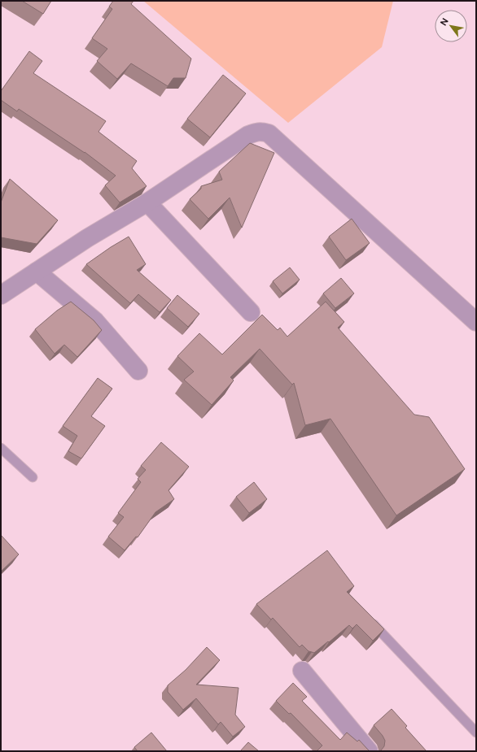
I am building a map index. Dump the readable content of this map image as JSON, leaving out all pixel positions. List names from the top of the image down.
{
  "north": "top left"
}
